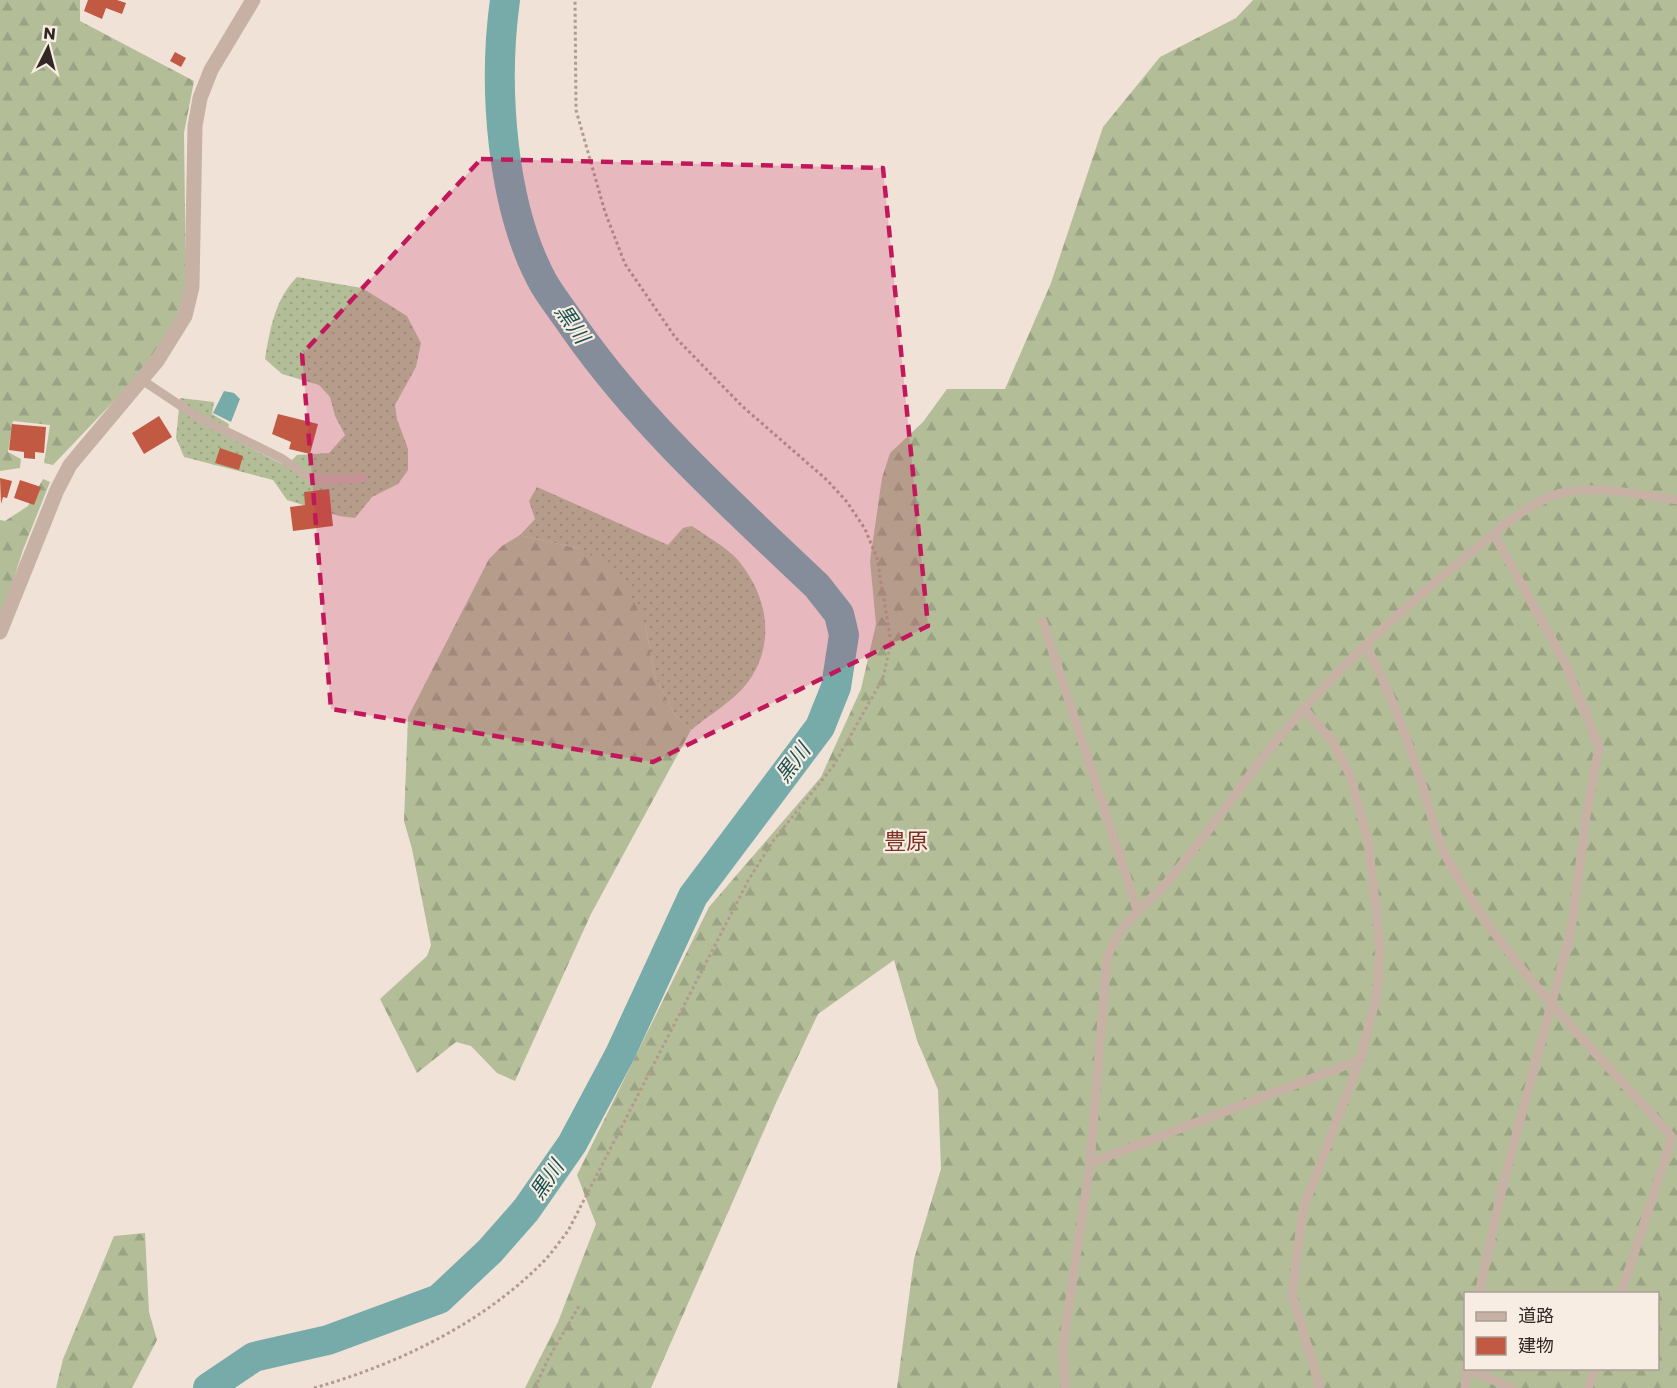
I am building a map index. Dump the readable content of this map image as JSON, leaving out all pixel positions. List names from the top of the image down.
{
  "districts": ["豊原"],
  "water": ["黒川"],
  "legend": ["道路", "建物"],
  "north": "top"
}
